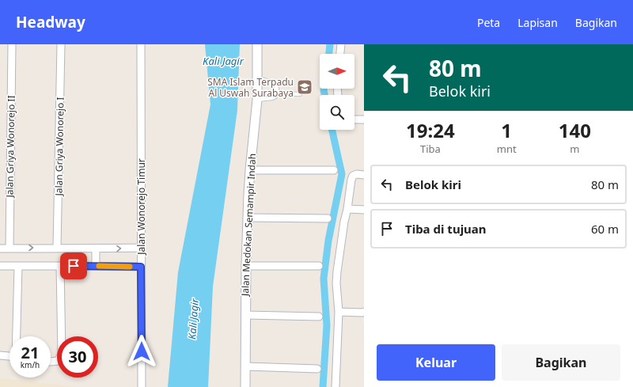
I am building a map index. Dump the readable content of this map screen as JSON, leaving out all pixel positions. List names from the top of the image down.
{
  "streets": {
    "street": [
      "Jalan Griya Wonorejo II",
      "Jalan Griya Wonorejo I",
      "Jalan Wonorejo Timur",
      "Jalan Medokan Semampir Indah"
    ]
  },
  "water": ["Kali Jagir"],
  "places": {
    "school or university": ["SMA Islam Terpadu Al Uswah Surabaya"]
  },
  "north": "right",
  "page": {
    "header": "Headway",
    "nav": ["Peta", "Lapisan", "Bagikan"],
    "turn": ["80 m", "Belok kiri"],
    "eta": [
      "19:24",
      "Tiba",
      "1",
      "mnt",
      "140",
      "m"
    ],
    "list": [
      {
        "name": "Belok kiri",
        "value": "80 m"
      },
      {
        "name": "Tiba di tujuan",
        "value": "60 m"
      }
    ],
    "speed": "21 km/h",
    "limit": "30",
    "buttons": ["Keluar", "Bagikan"]
  }
}
